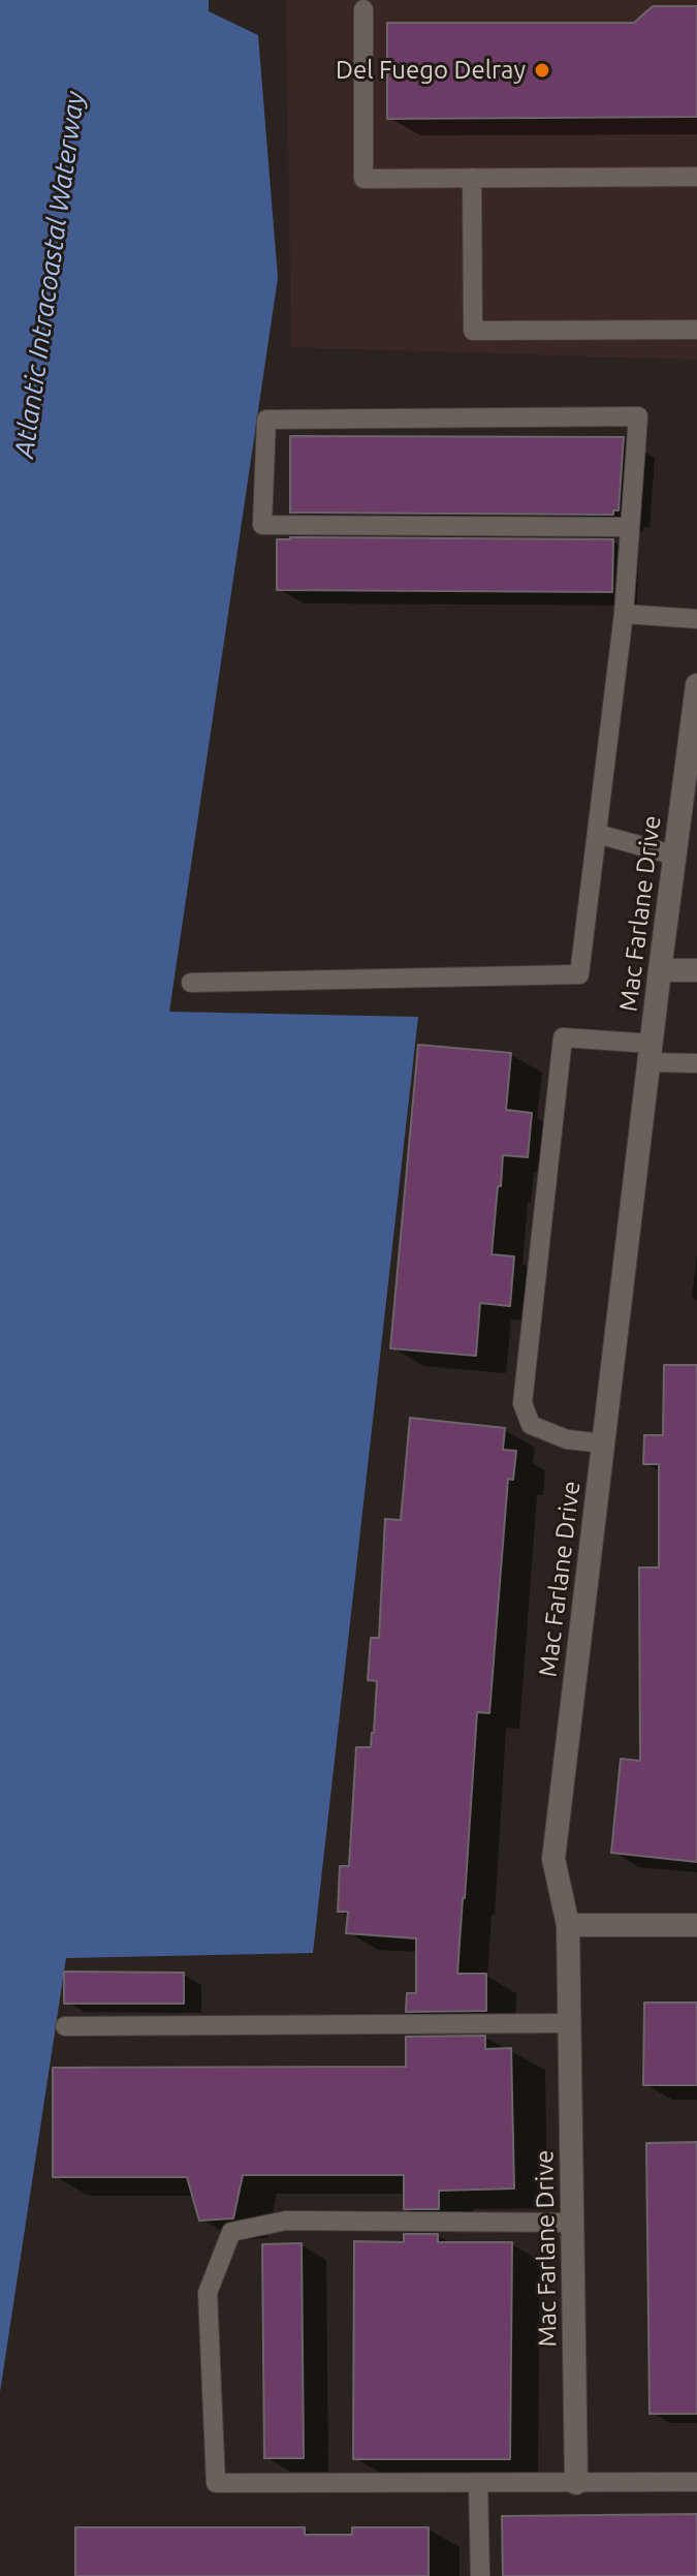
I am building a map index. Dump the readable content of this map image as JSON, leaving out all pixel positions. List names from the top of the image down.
{
  "streets": {
    "street": ["Mac Farlane Drive"]
  },
  "water": ["Atlantic Intracoastal Waterway"],
  "places": ["Del Fuego Delray"]
}
